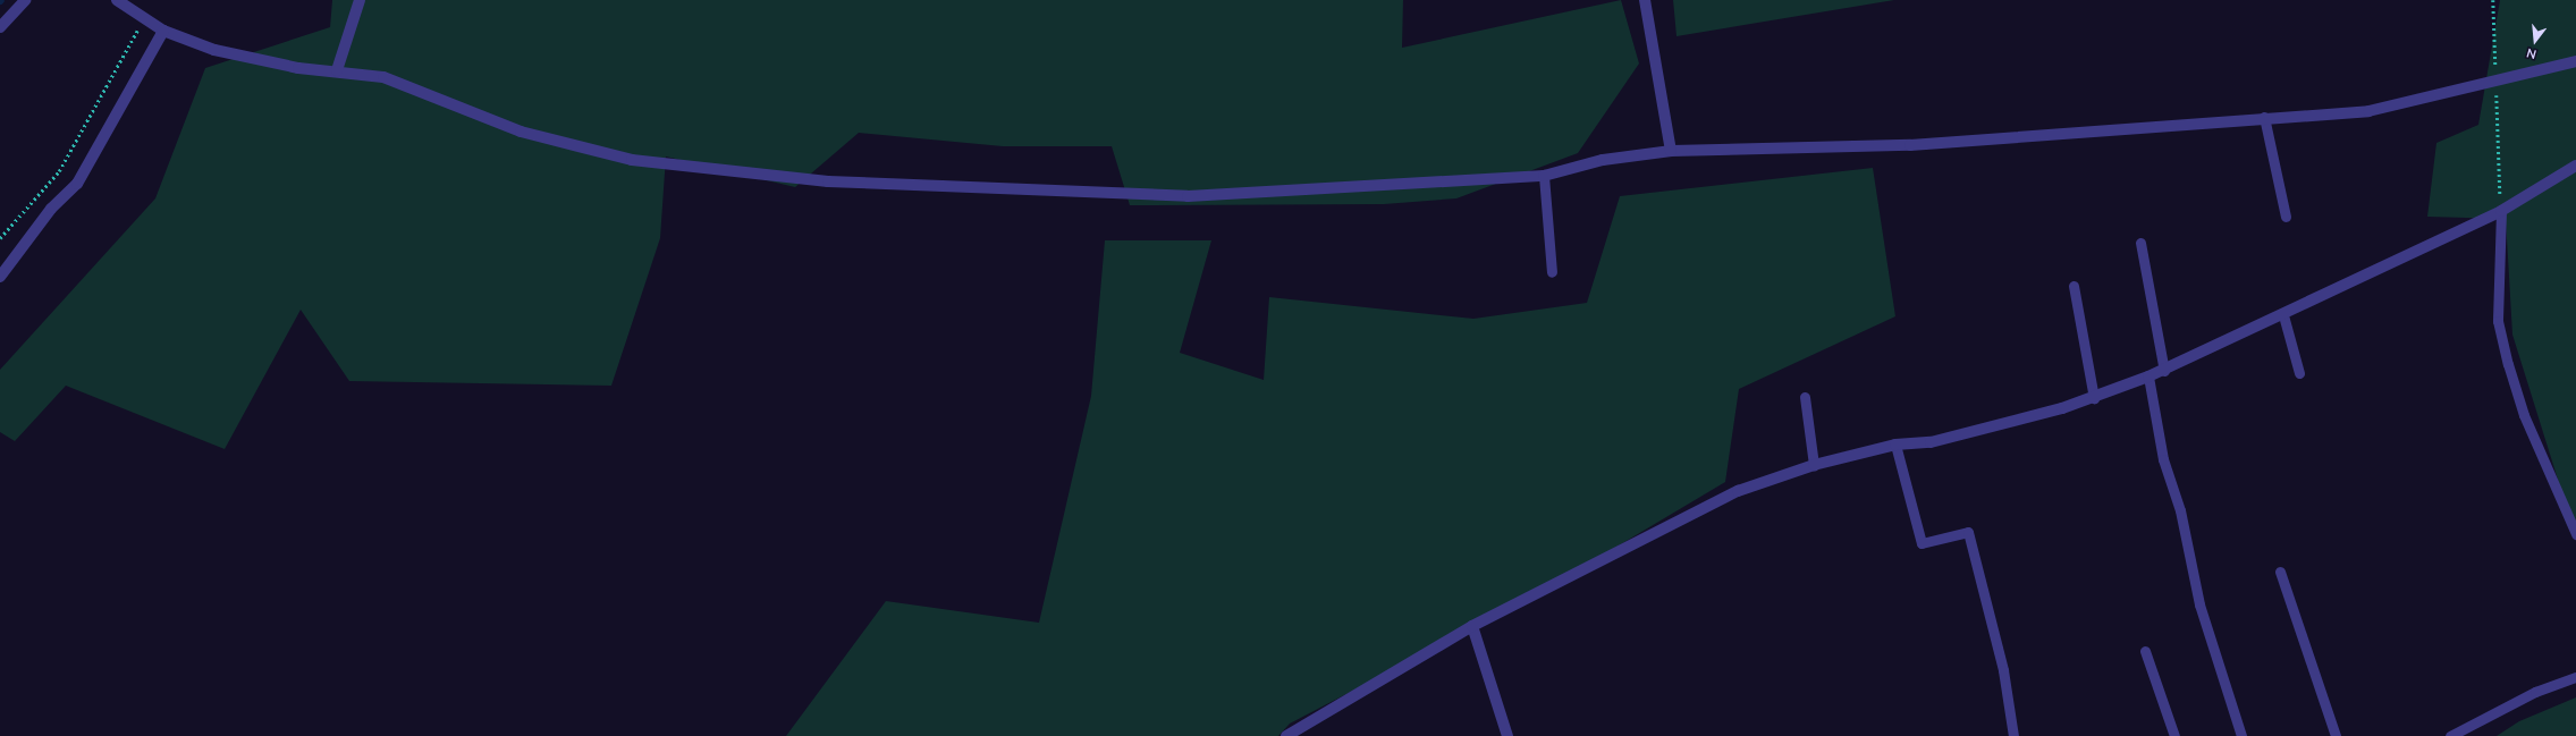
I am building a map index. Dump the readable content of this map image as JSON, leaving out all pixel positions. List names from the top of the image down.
{
  "north": "bottom"
}
